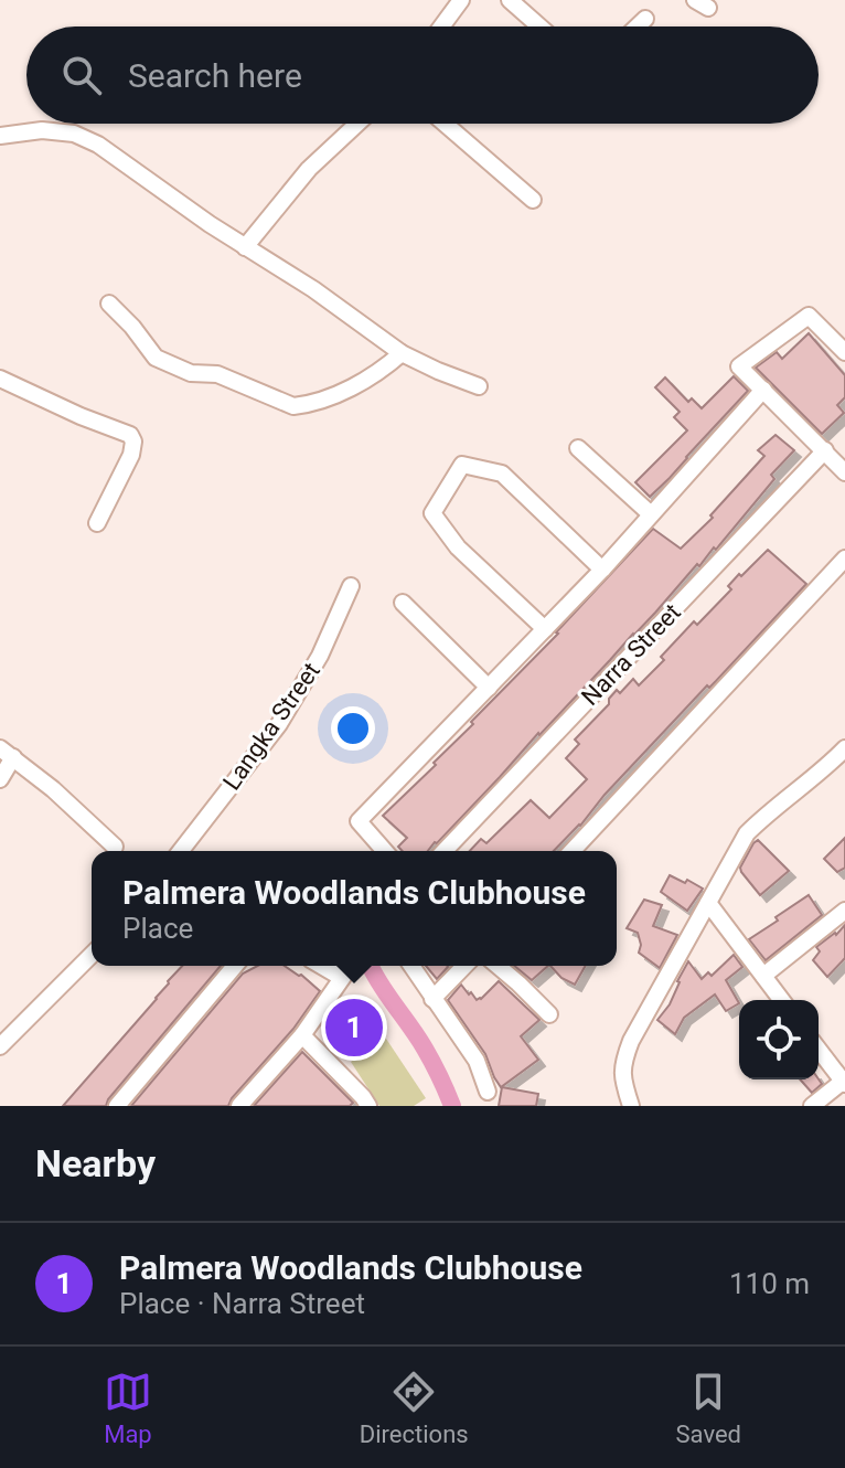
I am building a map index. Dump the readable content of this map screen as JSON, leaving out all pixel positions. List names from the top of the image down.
{
  "streets": {
    "street": ["Narra Street", "Langka Street"]
  },
  "page": {
    "search": "Search here",
    "popup": ["Palmera Woodlands Clubhouse", "Place"],
    "pins": "1",
    "heading": "Nearby",
    "list": [
      {
        "mark": "1",
        "name": "Palmera Woodlands Clubhouse",
        "note": "Place · Narra Street",
        "value": "110 m"
      }
    ],
    "nav": ["Map", "Directions", "Saved"]
  }
}
